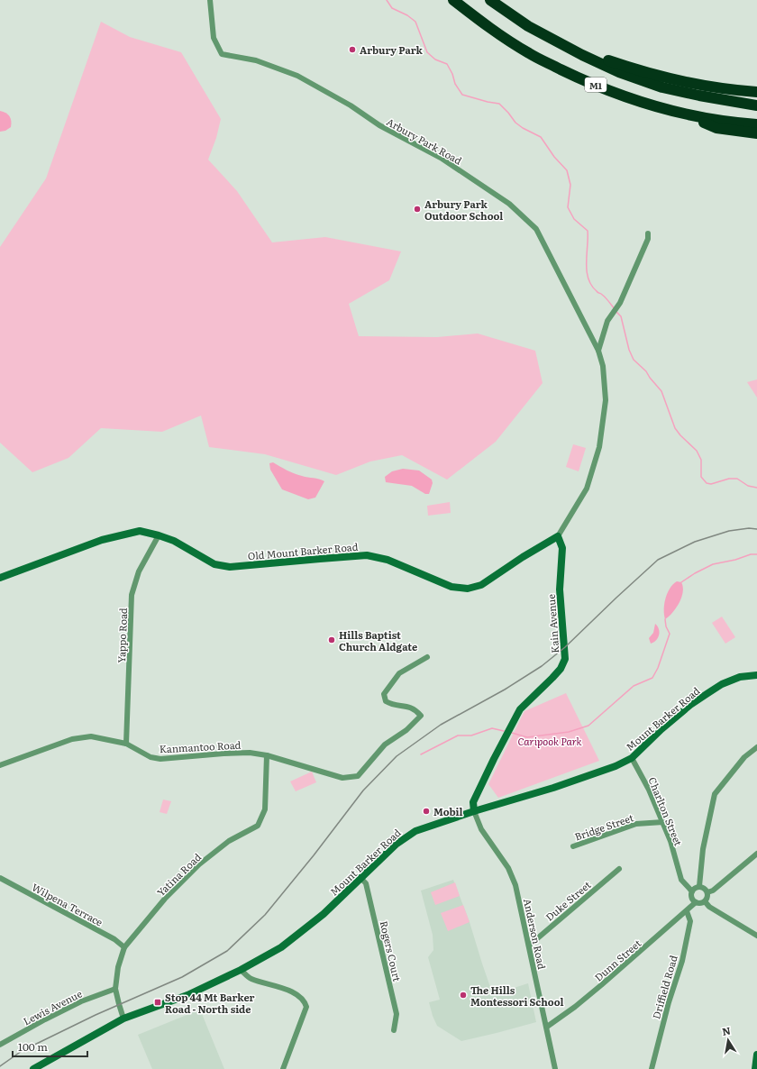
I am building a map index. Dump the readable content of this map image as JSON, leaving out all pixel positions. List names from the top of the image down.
{
  "streets": {
    "highway": ["M1"],
    "main road": ["Old Mount Barker Road", "Kain Avenue", "Mount Barker Road"],
    "street": [
      "Arbury Park Road",
      "Yappo Road",
      "Kanmantoo Road",
      "Charlton Street",
      "Bridge Street",
      "Yatina Road",
      "Duke Street",
      "Wilpena Terrace",
      "Anderson Road",
      "Rogers Court",
      "Dunn Street",
      "Driffield Road",
      "Lewis Avenue"
    ]
  },
  "crossings": [
    ["Arbury Park Road", "Old Mount Barker Road"],
    ["Old Mount Barker Road", "Kain Avenue"],
    ["Old Mount Barker Road", "Yappo Road"],
    ["Kain Avenue", "Mount Barker Road"],
    ["Kain Avenue", "Anderson Road"],
    ["Yappo Road", "Kanmantoo Road"],
    ["Mount Barker Road", "Charlton Street"],
    ["Mount Barker Road", "Yatina Road"],
    ["Mount Barker Road", "Anderson Road"],
    ["Mount Barker Road", "Rogers Court"],
    ["Kanmantoo Road", "Yatina Road"],
    ["Charlton Street", "Bridge Street"],
    ["Charlton Street", "Dunn Street"],
    ["Yatina Road", "Wilpena Terrace"],
    ["Yatina Road", "Lewis Avenue"],
    ["Duke Street", "Anderson Road"],
    ["Anderson Road", "Dunn Street"],
    ["Dunn Street", "Driffield Road"]
  ],
  "parks": ["Caripook Park"],
  "places": {
    "other": [
      "Arbury Park",
      "Arbury Park Outdoor School",
      "Hills Baptist Church Aldgate",
      "Mobil",
      "The Hills Montessori School"
    ],
    "transit": ["Stop 44 Mt Barker Road - North side"]
  },
  "scale_bar": "100 m",
  "north": "top"
}
